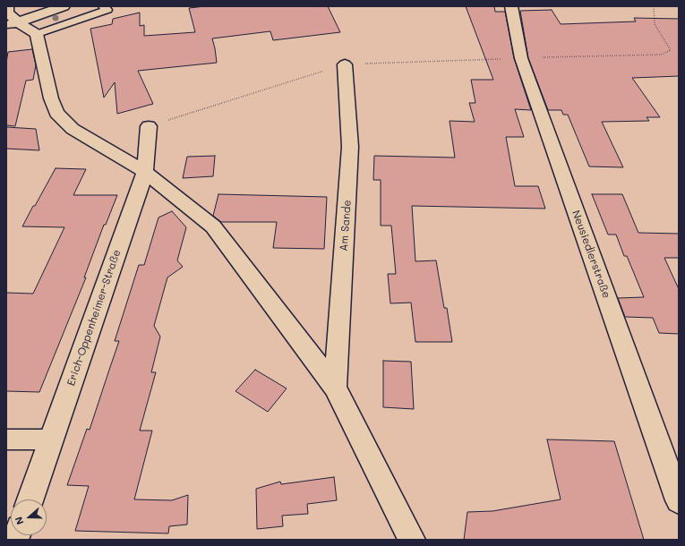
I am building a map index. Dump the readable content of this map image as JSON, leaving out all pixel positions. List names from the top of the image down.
{
  "streets": {
    "street": ["Am Sande", "Neusiedlerstraße", "Erich-Oppenheimer-Straße"]
  },
  "north": "left"
}
